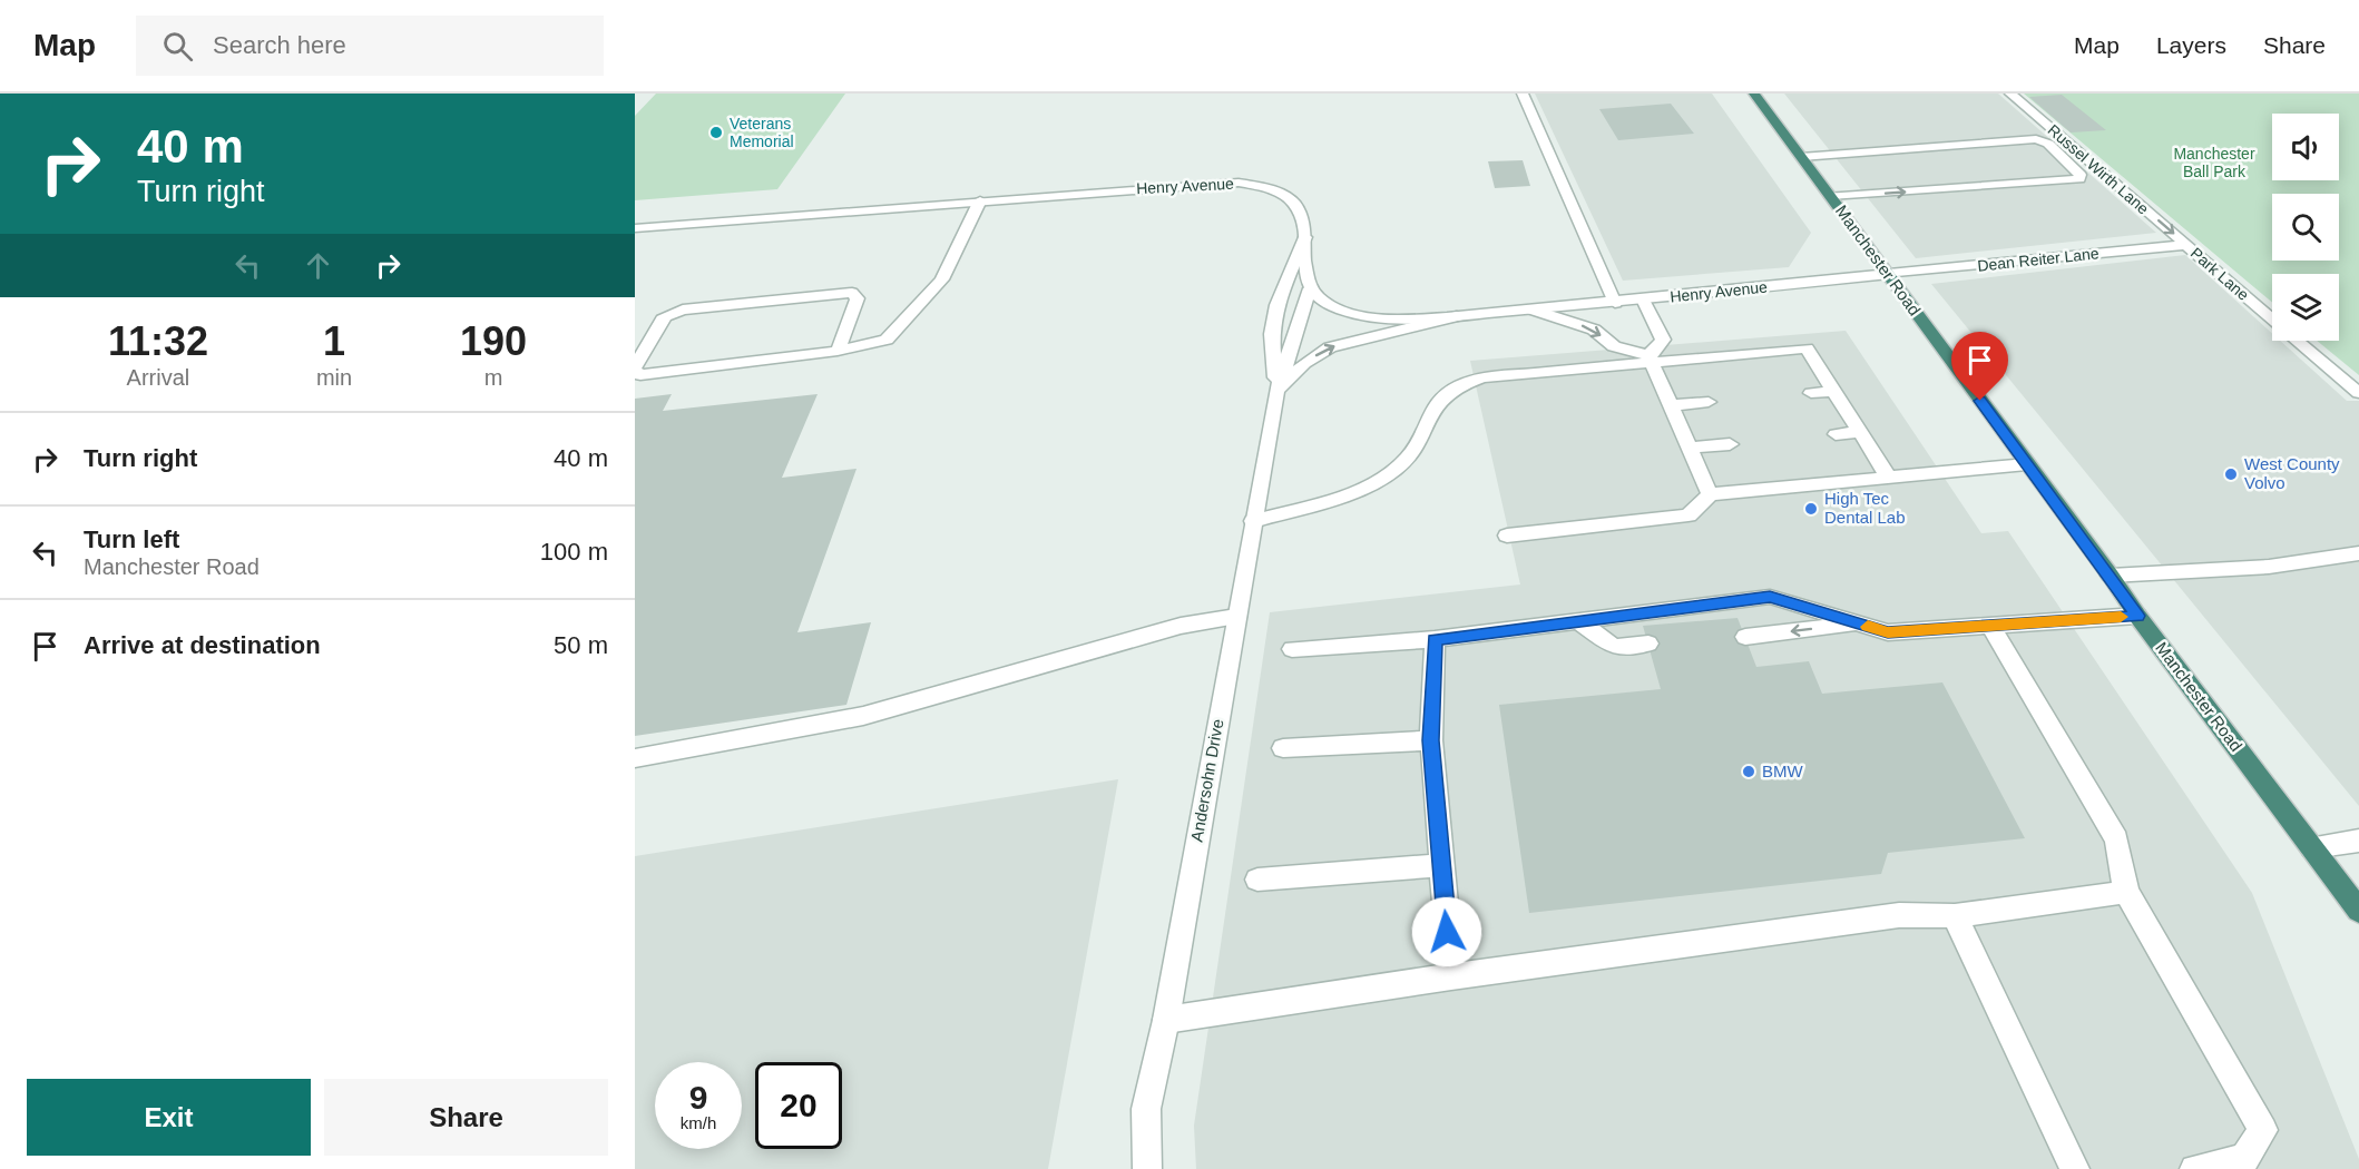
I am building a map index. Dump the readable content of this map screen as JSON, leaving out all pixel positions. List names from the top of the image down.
{
  "streets": {
    "highway": ["Manchester Road"],
    "street": [
      "Russel Wirth Lane",
      "Henry Avenue",
      "Dean Reiter Lane",
      "Park Lane",
      "Andersohn Drive"
    ]
  },
  "crossings": [
    ["Russel Wirth Lane", "Dean Reiter Lane"],
    ["Russel Wirth Lane", "Park Lane"],
    ["Henry Avenue", "Dean Reiter Lane"],
    ["Henry Avenue", "Manchester Road"],
    ["Henry Avenue", "Andersohn Drive"],
    ["Dean Reiter Lane", "Manchester Road"],
    ["Dean Reiter Lane", "Park Lane"]
  ],
  "one_way": ["Russel Wirth Lane"],
  "parks": ["Manchester Ball Park"],
  "places": [
    "Veterans Memorial",
    "West County Volvo",
    "High Tec Dental Lab",
    "BMW"
  ],
  "page": {
    "header": "Map",
    "search": "Search here",
    "nav": ["Map", "Layers", "Share"],
    "turn": ["40 m", "Turn right"],
    "eta": [
      "11:32",
      "Arrival",
      "1",
      "min",
      "190",
      "m"
    ],
    "list": [
      {
        "name": "Turn right",
        "value": "40 m"
      },
      {
        "name": "Turn left",
        "note": "Manchester Road",
        "value": "100 m"
      },
      {
        "name": "Arrive at destination",
        "value": "50 m"
      }
    ],
    "speed": "9 km/h",
    "limit": "20",
    "buttons": ["Exit", "Share"]
  }
}
